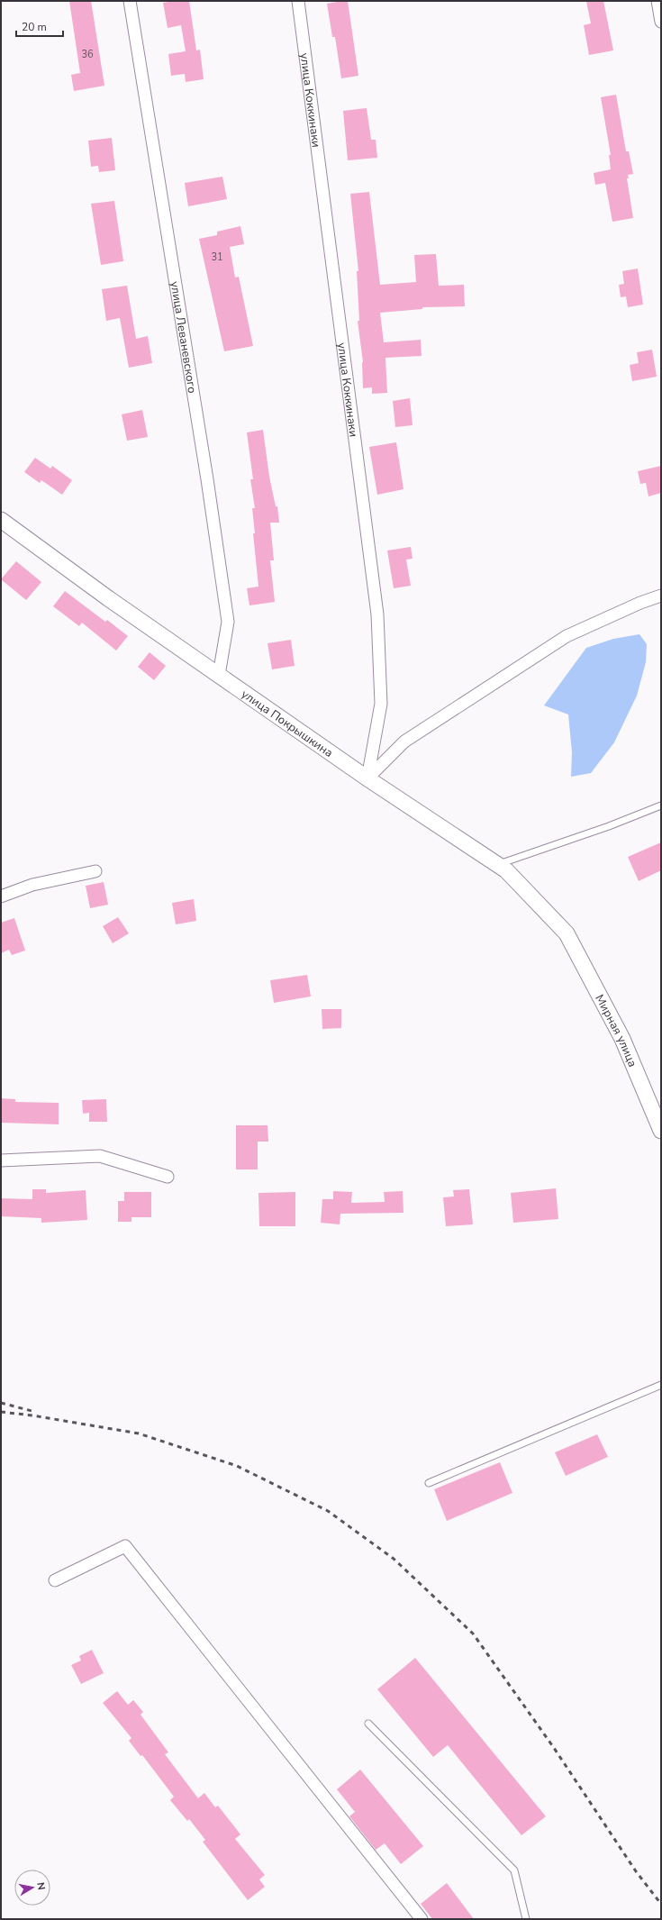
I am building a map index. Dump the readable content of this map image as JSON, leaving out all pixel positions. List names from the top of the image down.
{
  "streets": {
    "street": [
      "улица Коккинаки",
      "улица Леваневского",
      "улица Покрышкина",
      "Мирная улица"
    ]
  },
  "crossings": [
    ["улица Коккинаки", "улица Покрышкина"],
    ["улица Леваневского", "улица Покрышкина"],
    ["улица Покрышкина", "Мирная улица"]
  ],
  "house_numbers": ["36", "31"],
  "scale_bar": "20 m",
  "north": "right"
}
